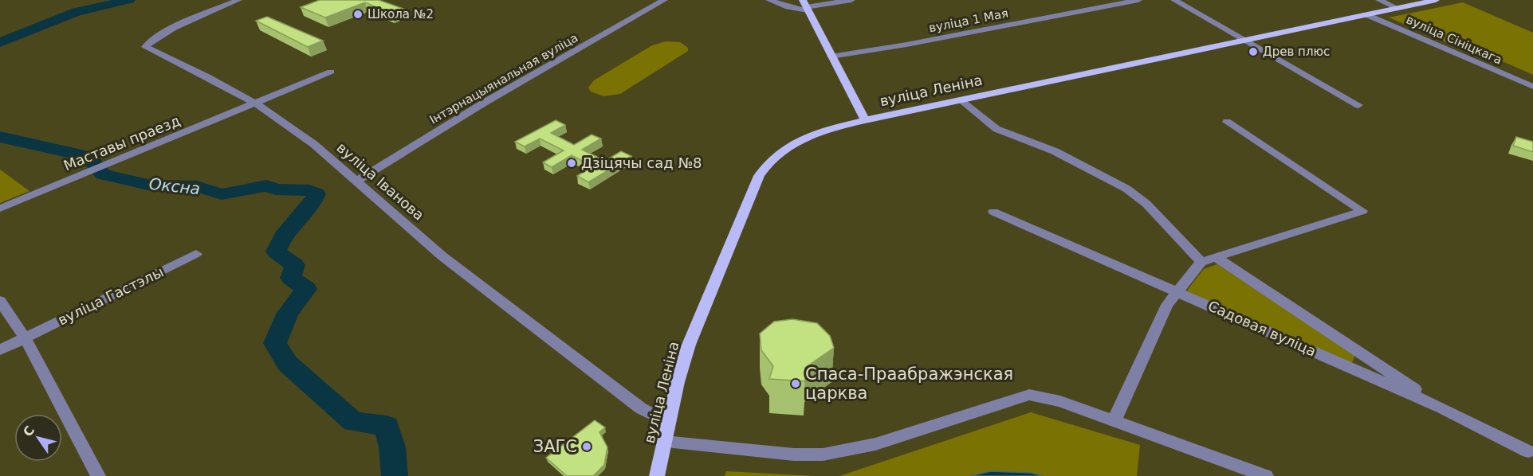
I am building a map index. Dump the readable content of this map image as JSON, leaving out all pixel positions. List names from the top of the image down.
{
  "streets": {
    "main road": ["вуліца Леніна"],
    "street": [
      "вуліца 1 Мая",
      "вуліца Сініцкага",
      "Інтэрнацыянальная вуліца",
      "Маставы праезд",
      "вуліца Іванова",
      "вуліца Гастэлы",
      "Садовая вуліца"
    ]
  },
  "crossings": [
    ["вуліца Сініцкага", "вуліца Леніна"],
    ["Інтэрнацыянальная вуліца", "вуліца Іванова"],
    ["вуліца Леніна", "вуліца Іванова"],
    ["Маставы праезд", "вуліца Іванова"]
  ],
  "water": ["Оксна"],
  "places": [
    "Школа №2",
    "Древ плюс",
    "Дзіцячы сад №8",
    "Спаса-Праабражэнская царква",
    "ЗАГС"
  ],
  "north": "top left"
}
